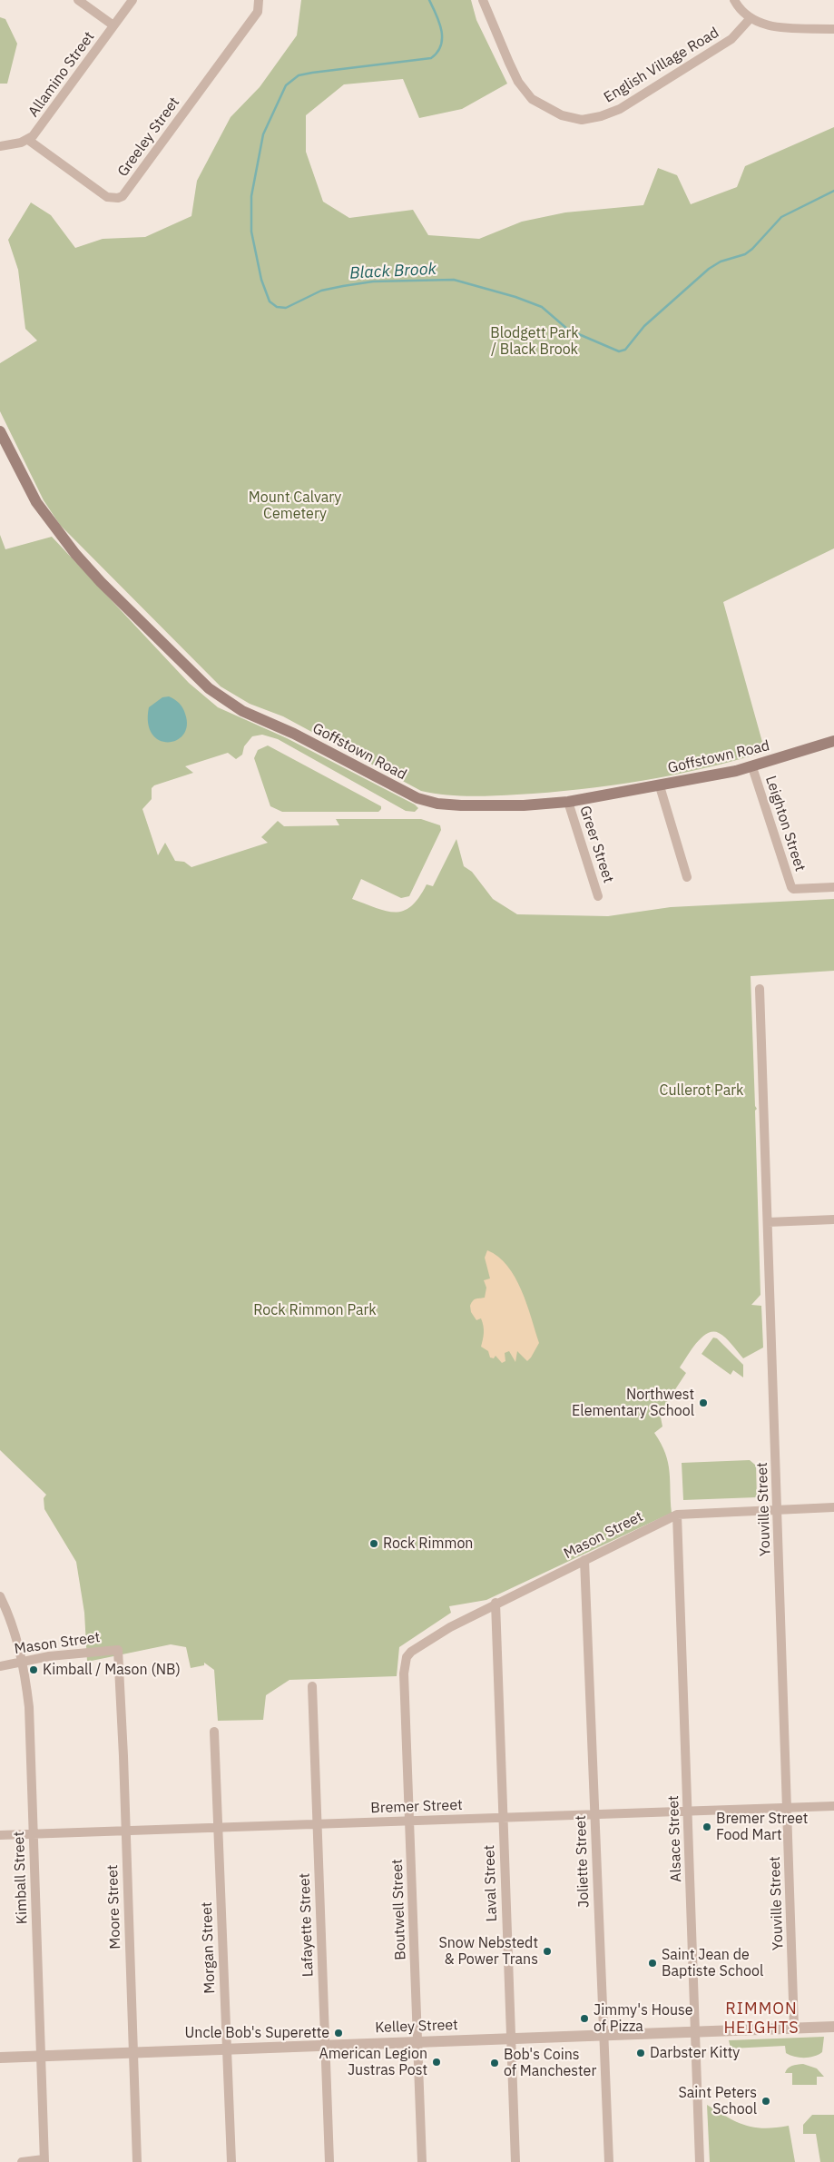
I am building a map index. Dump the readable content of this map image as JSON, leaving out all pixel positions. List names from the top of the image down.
{
  "streets": {
    "main road": ["Goffstown Road"],
    "street": [
      "English Village Road",
      "Allamino Street",
      "Greeley Street",
      "Leighton Street",
      "Greer Street",
      "Youville Street",
      "Mason Street",
      "Bremer Street",
      "Alsace Street",
      "Joliette Street",
      "Kimball Street",
      "Laval Street",
      "Moore Street",
      "Boutwell Street",
      "Lafayette Street",
      "Morgan Street",
      "Kelley Street"
    ]
  },
  "crossings": [
    ["Allamino Street", "Greeley Street"],
    ["Goffstown Road", "Leighton Street"],
    ["Goffstown Road", "Greer Street"],
    ["Youville Street", "Mason Street"],
    ["Youville Street", "Bremer Street"],
    ["Youville Street", "Kelley Street"],
    ["Mason Street", "Alsace Street"],
    ["Mason Street", "Joliette Street"],
    ["Mason Street", "Kimball Street"],
    ["Mason Street", "Laval Street"],
    ["Mason Street", "Moore Street"],
    ["Mason Street", "Boutwell Street"],
    ["Bremer Street", "Alsace Street"],
    ["Bremer Street", "Joliette Street"],
    ["Bremer Street", "Kimball Street"],
    ["Bremer Street", "Laval Street"],
    ["Bremer Street", "Moore Street"],
    ["Bremer Street", "Boutwell Street"],
    ["Bremer Street", "Lafayette Street"],
    ["Bremer Street", "Morgan Street"],
    ["Alsace Street", "Kelley Street"],
    ["Joliette Street", "Kelley Street"],
    ["Kimball Street", "Kelley Street"],
    ["Laval Street", "Kelley Street"],
    ["Moore Street", "Kelley Street"],
    ["Boutwell Street", "Kelley Street"],
    ["Lafayette Street", "Kelley Street"],
    ["Morgan Street", "Kelley Street"]
  ],
  "districts": ["RIMMON HEIGHTS"],
  "water": ["Black Brook"],
  "parks": [
    "Blodgett Park / Black Brook",
    "Mount Calvary Cemetery",
    "Cullerot Park",
    "Rock Rimmon Park"
  ],
  "places": [
    "Northwest Elementary School",
    "Rock Rimmon",
    "Kimball / Mason (NB)",
    "Bremer Street Food Mart",
    "Snow Nebstedt & Power Trans",
    "Saint Jean de Baptiste School",
    "Jimmy's House of Pizza",
    "Uncle Bob's Superette",
    "Darbster Kitty",
    "American Legion Justras Post",
    "Bob's Coins of Manchester",
    "Saint Peters School"
  ]
}
